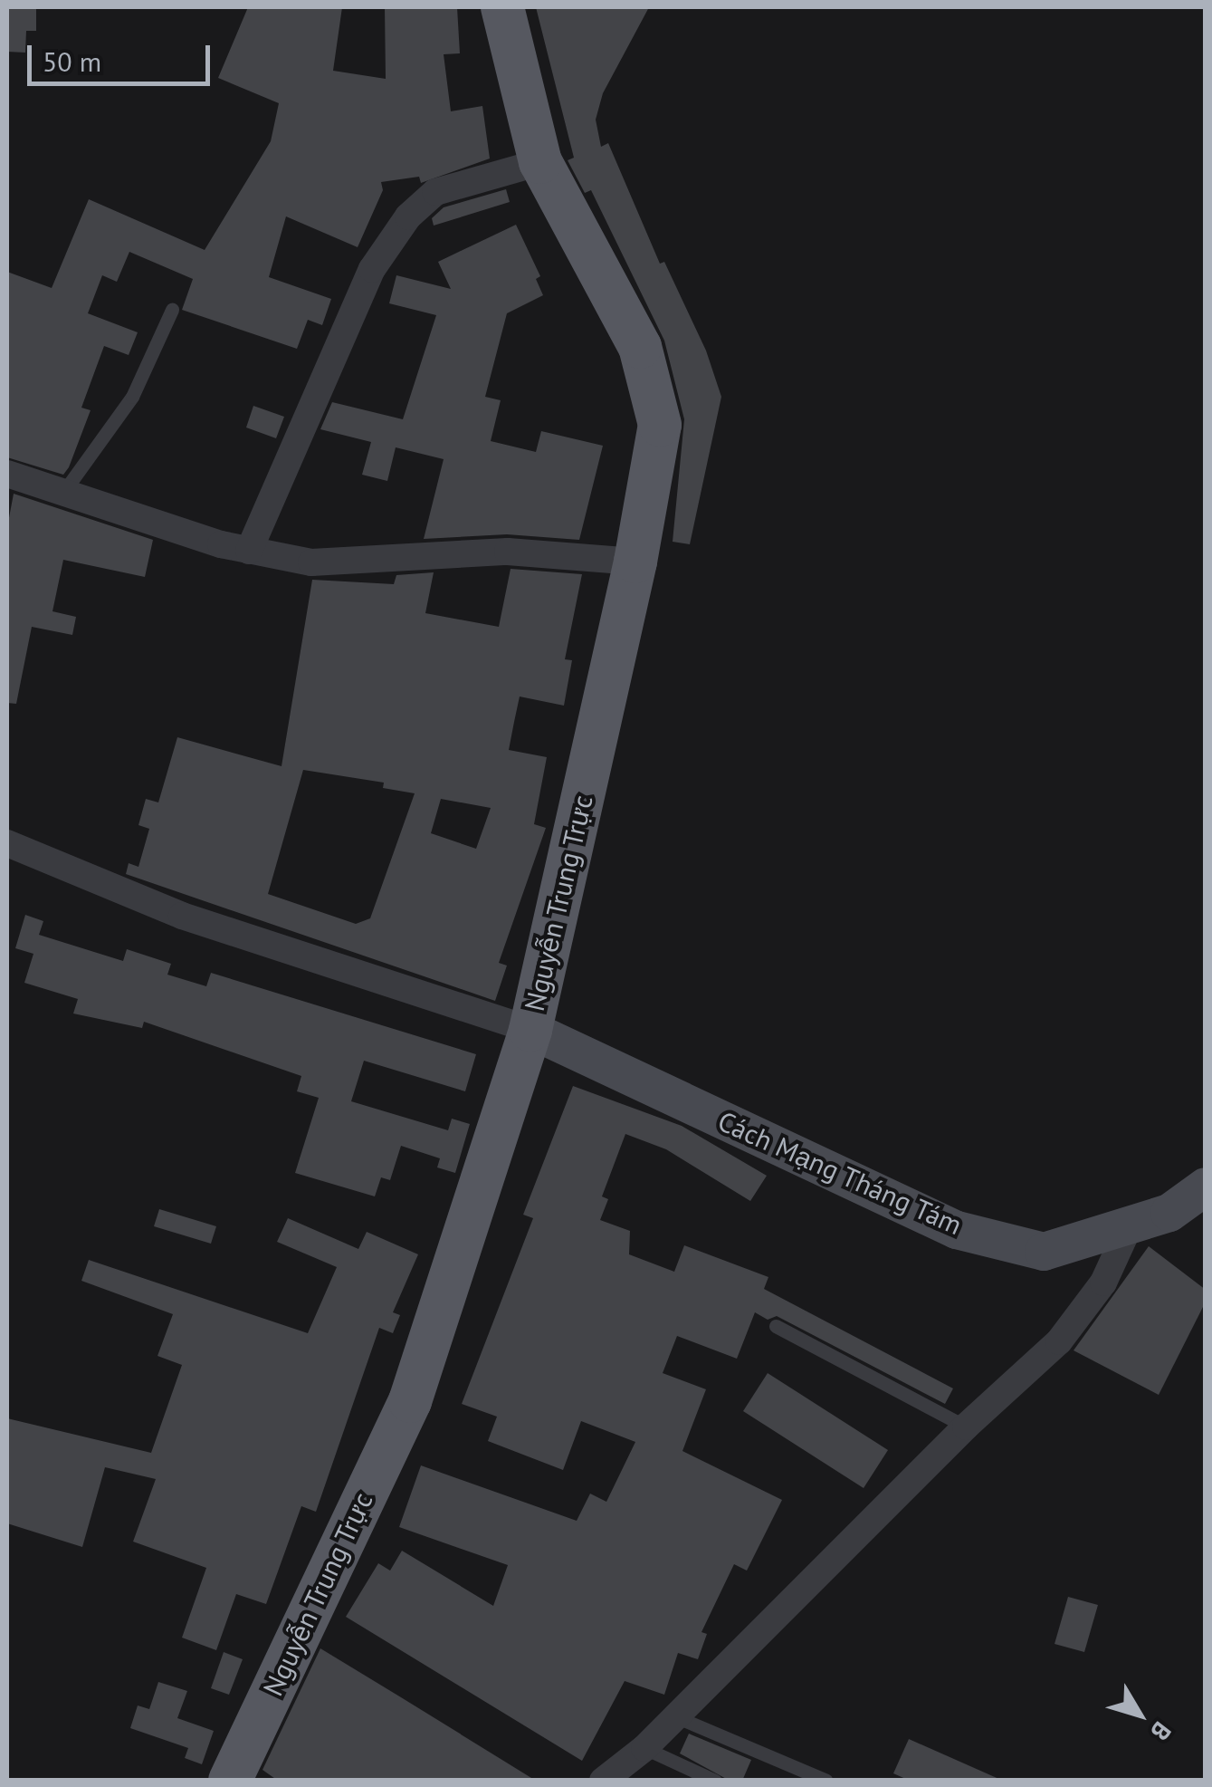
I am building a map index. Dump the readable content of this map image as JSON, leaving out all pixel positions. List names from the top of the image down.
{
  "streets": {
    "main road": ["Nguyễn Trung Trực"],
    "street": ["Cách Mạng Tháng Tám"]
  },
  "crossings": [
    ["Nguyễn Trung Trực", "Cách Mạng Tháng Tám"]
  ],
  "scale_bar": "50 m",
  "north": "bottom right"
}
